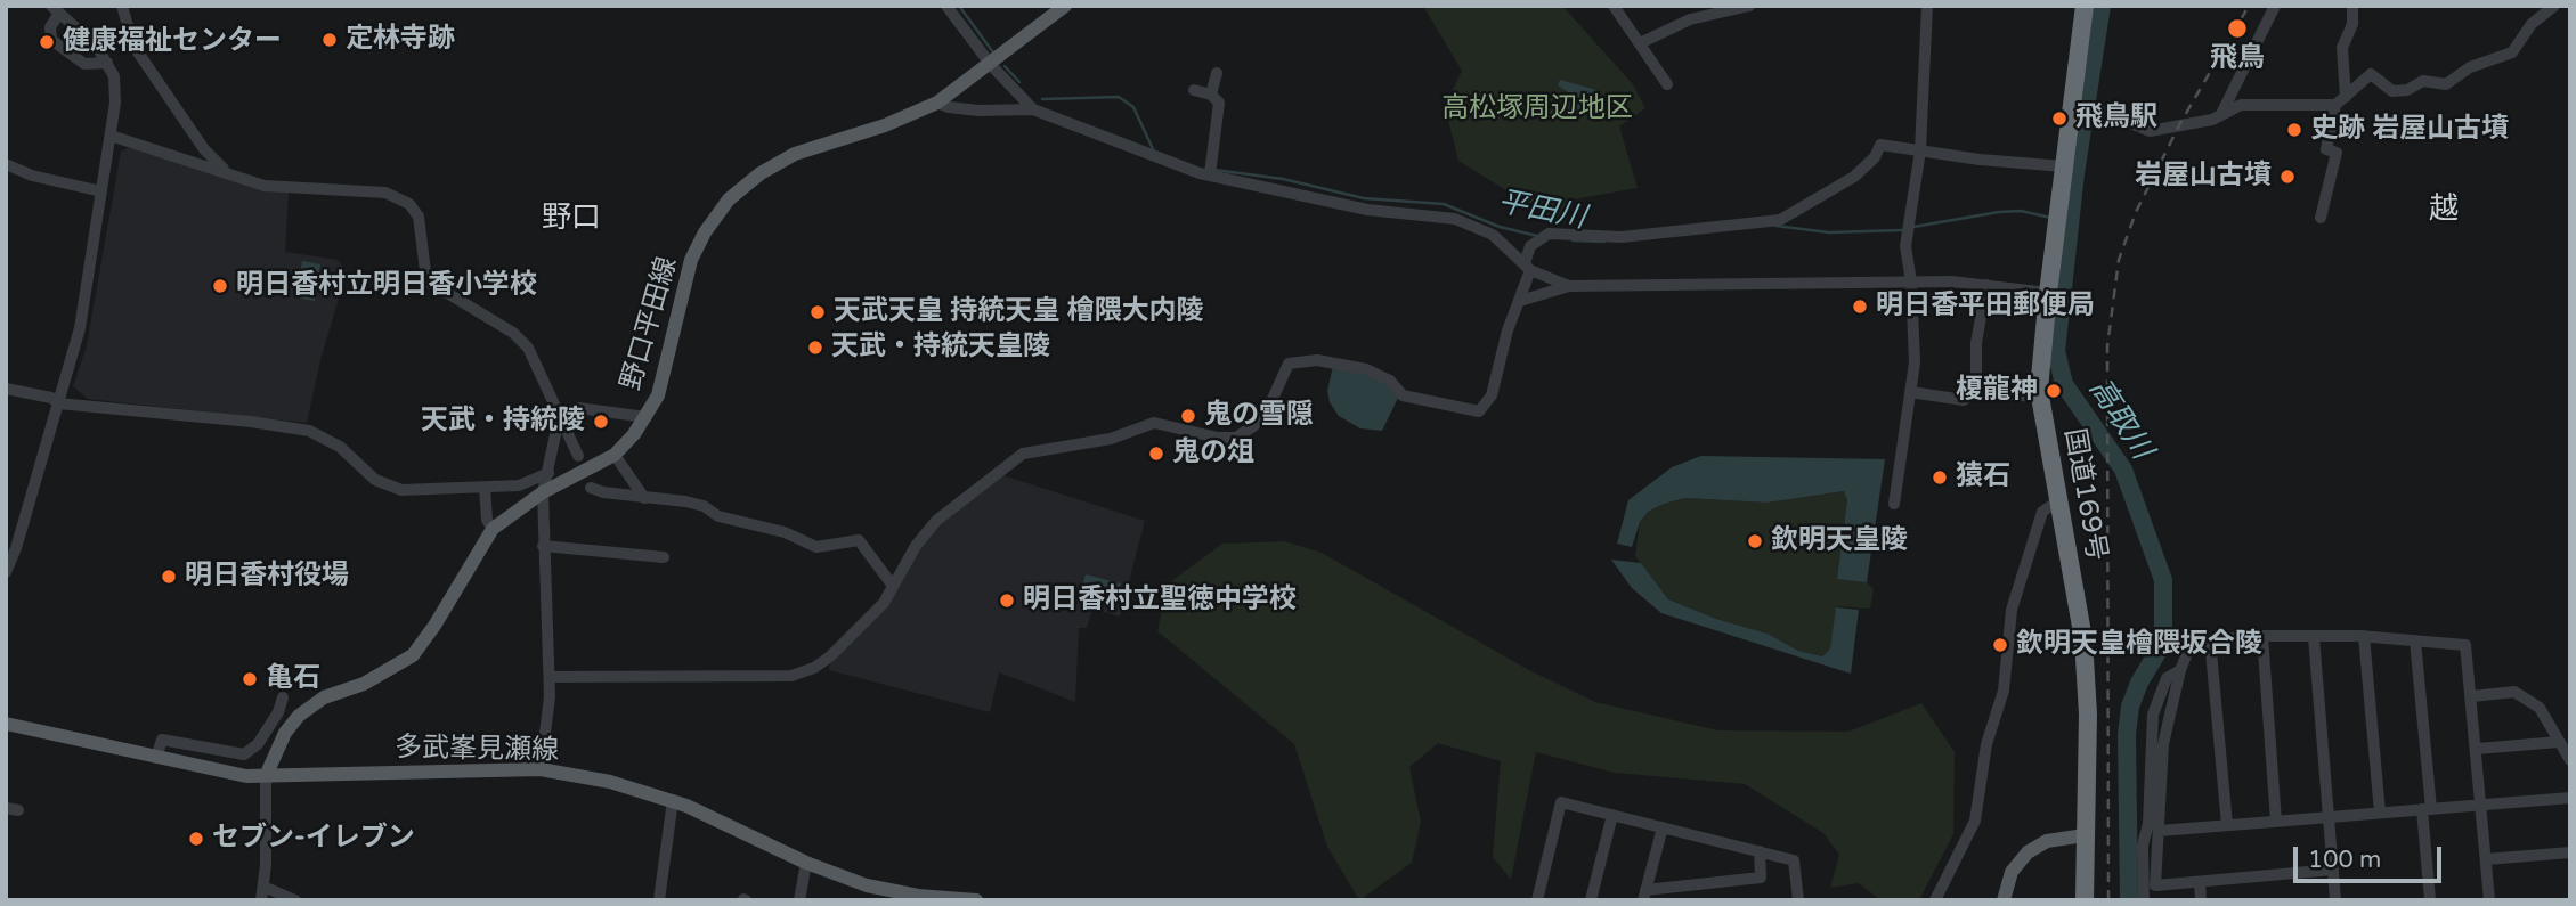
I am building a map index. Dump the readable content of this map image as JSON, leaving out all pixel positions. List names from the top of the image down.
{
  "streets": {
    "highway": ["国道169号"],
    "main road": ["野口平田線", "多武峯見瀬線"]
  },
  "crossings": [
    ["野口平田線", "多武峯見瀬線"]
  ],
  "districts": ["越", "野口"],
  "water": ["平田川", "高取川"],
  "parks": ["高松塚周辺地区"],
  "places": [
    "飛鳥",
    "定林寺跡",
    "健康福祉センター",
    "飛鳥駅",
    "史跡 岩屋山古墳",
    "岩屋山古墳",
    "明日香村立明日香小学校",
    "明日香平田郵便局",
    "天武天皇 持統天皇 檜隈大内陵",
    "天武・持統天皇陵",
    "榎龍神",
    "鬼の雪隠",
    "天武・持統陵",
    "鬼の俎",
    "猿石",
    "欽明天皇陵",
    "明日香村役場",
    "明日香村立聖徳中学校",
    "欽明天皇檜隈坂合陵",
    "亀石",
    "セブン-イレブン"
  ],
  "scale_bar": "100 m"
}
